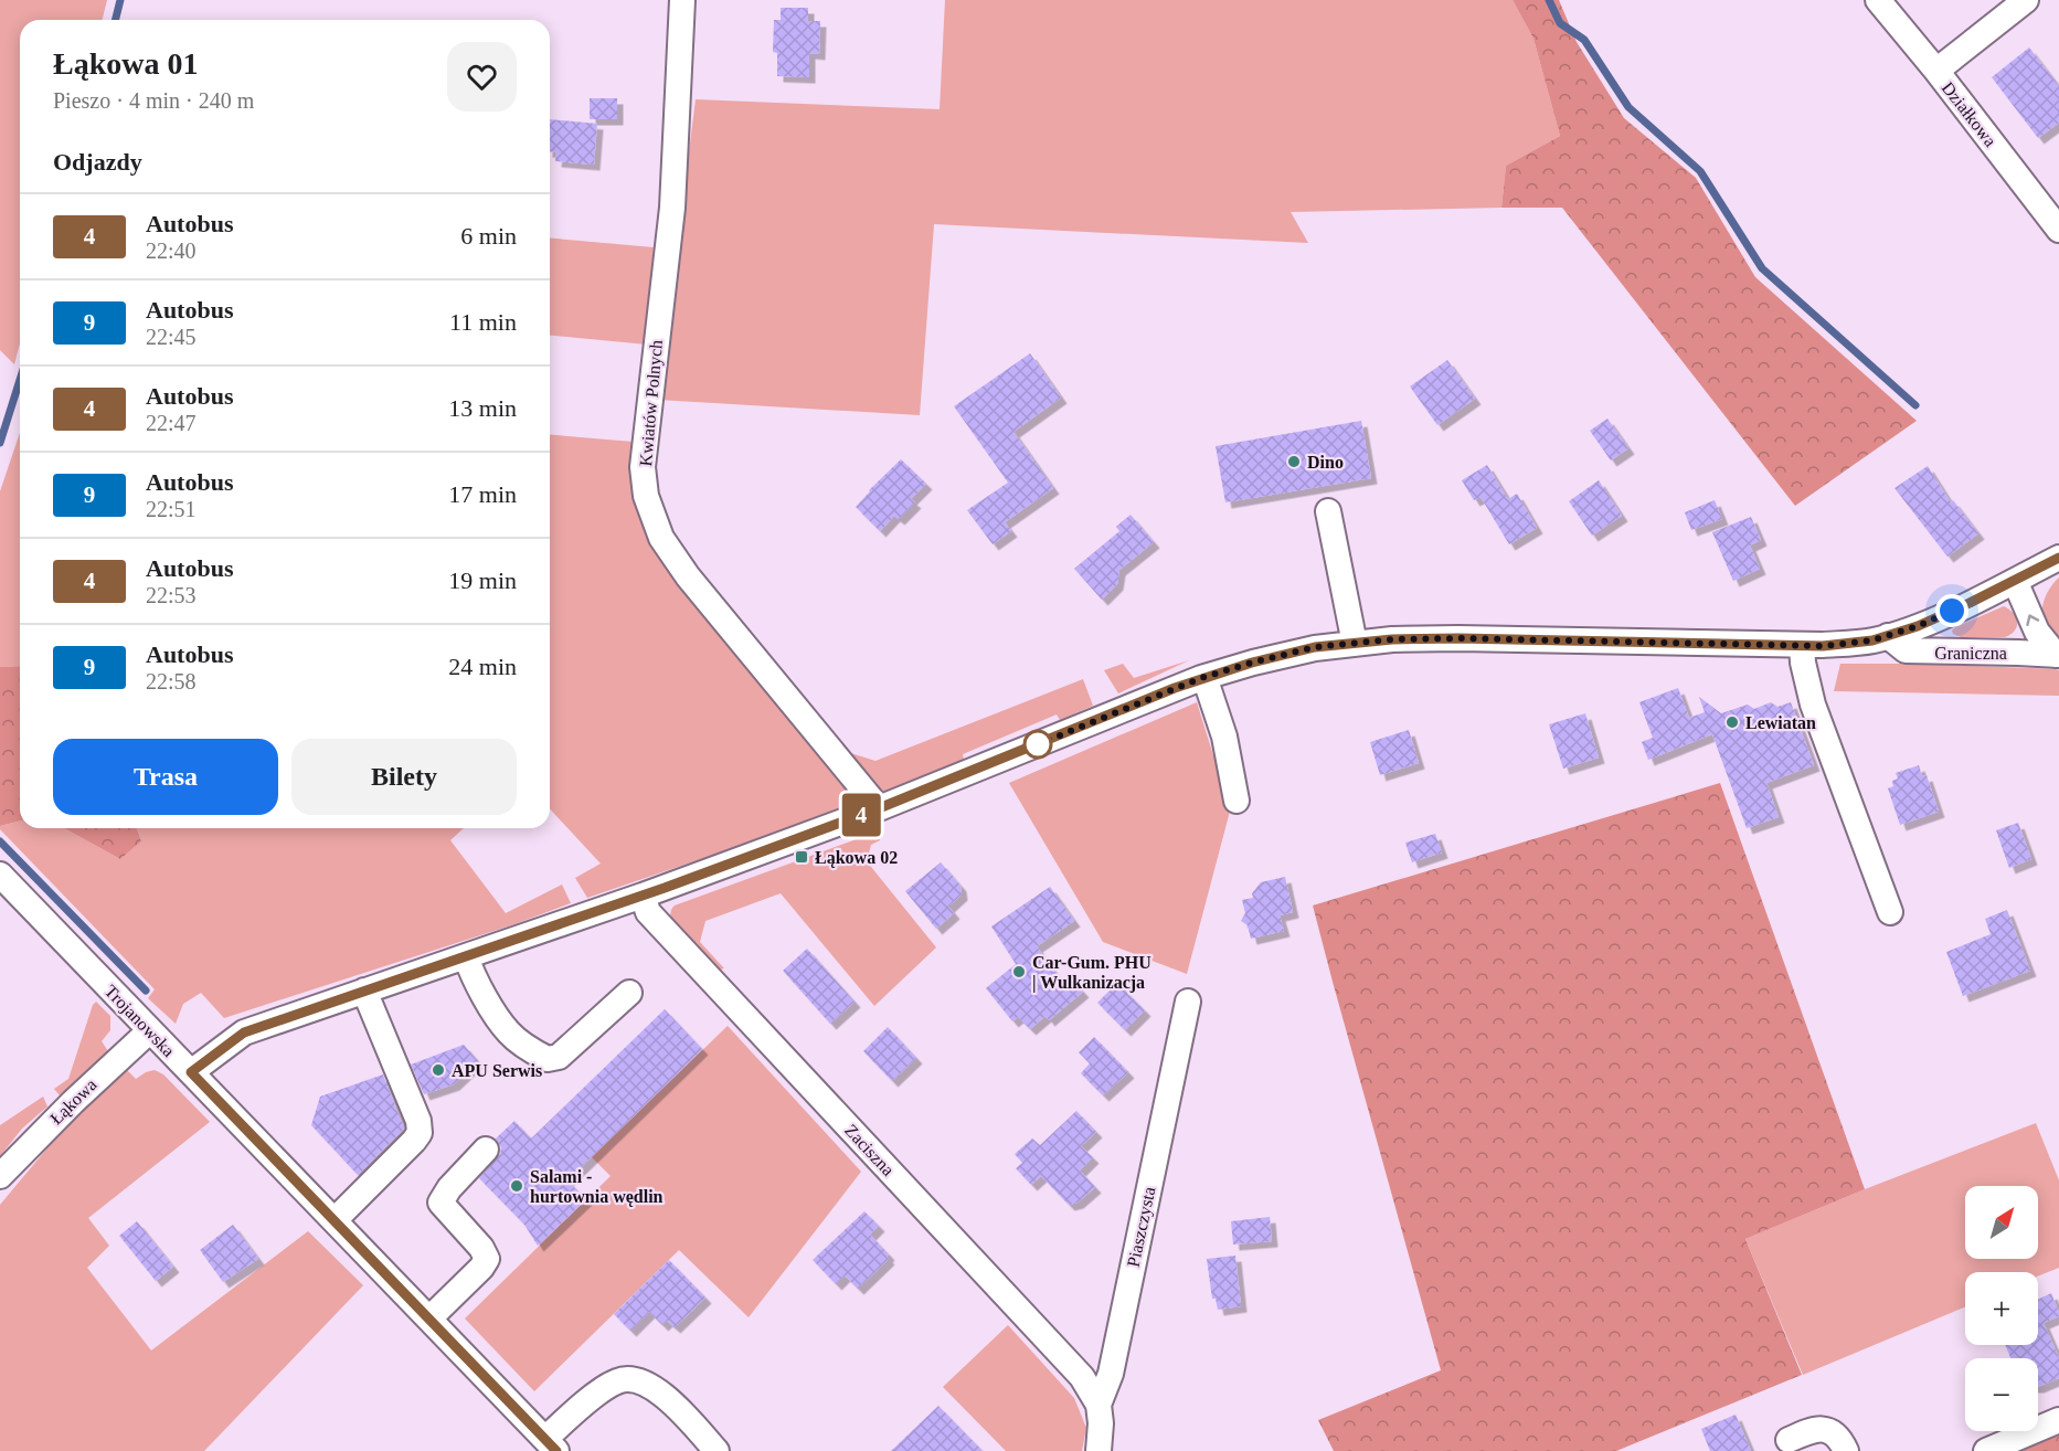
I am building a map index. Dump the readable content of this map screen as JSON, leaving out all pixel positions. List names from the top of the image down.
{
  "streets": {
    "street": [
      "Działkowa",
      "Kwiatów Polnych",
      "Graniczna",
      "Trojanowska",
      "Łąkowa",
      "Zaciszna",
      "Piaszczysta"
    ]
  },
  "crossings": [
    ["Trojanowska", "Łąkowa"],
    ["Zaciszna", "Piaszczysta"]
  ],
  "places": {
    "other": [
      "Dino",
      "Lewiatan",
      "Car-Gum. PHU | Wulkanizacja",
      "APU Serwis",
      "Salami - hurtownia wędlin"
    ],
    "transit": ["Łąkowa 02"]
  },
  "lines": ["bus line 4"],
  "north": "top right",
  "page": {
    "on_map": "4",
    "heading": [
      ["Łąkowa 01", "Pieszo · 4 min · 240 m"],
      "Odjazdy"
    ],
    "list": [
      {
        "mark": "4",
        "name": "Autobus",
        "note": "22:40",
        "value": "6 min"
      },
      {
        "mark": "9",
        "name": "Autobus",
        "note": "22:45",
        "value": "11 min"
      },
      {
        "mark": "4",
        "name": "Autobus",
        "note": "22:47",
        "value": "13 min"
      },
      {
        "mark": "9",
        "name": "Autobus",
        "note": "22:51",
        "value": "17 min"
      },
      {
        "mark": "4",
        "name": "Autobus",
        "note": "22:53",
        "value": "19 min"
      },
      {
        "mark": "9",
        "name": "Autobus",
        "note": "22:58",
        "value": "24 min"
      }
    ],
    "buttons": ["Trasa", "Bilety"],
    "map_buttons": ["+", "−"]
  }
}
